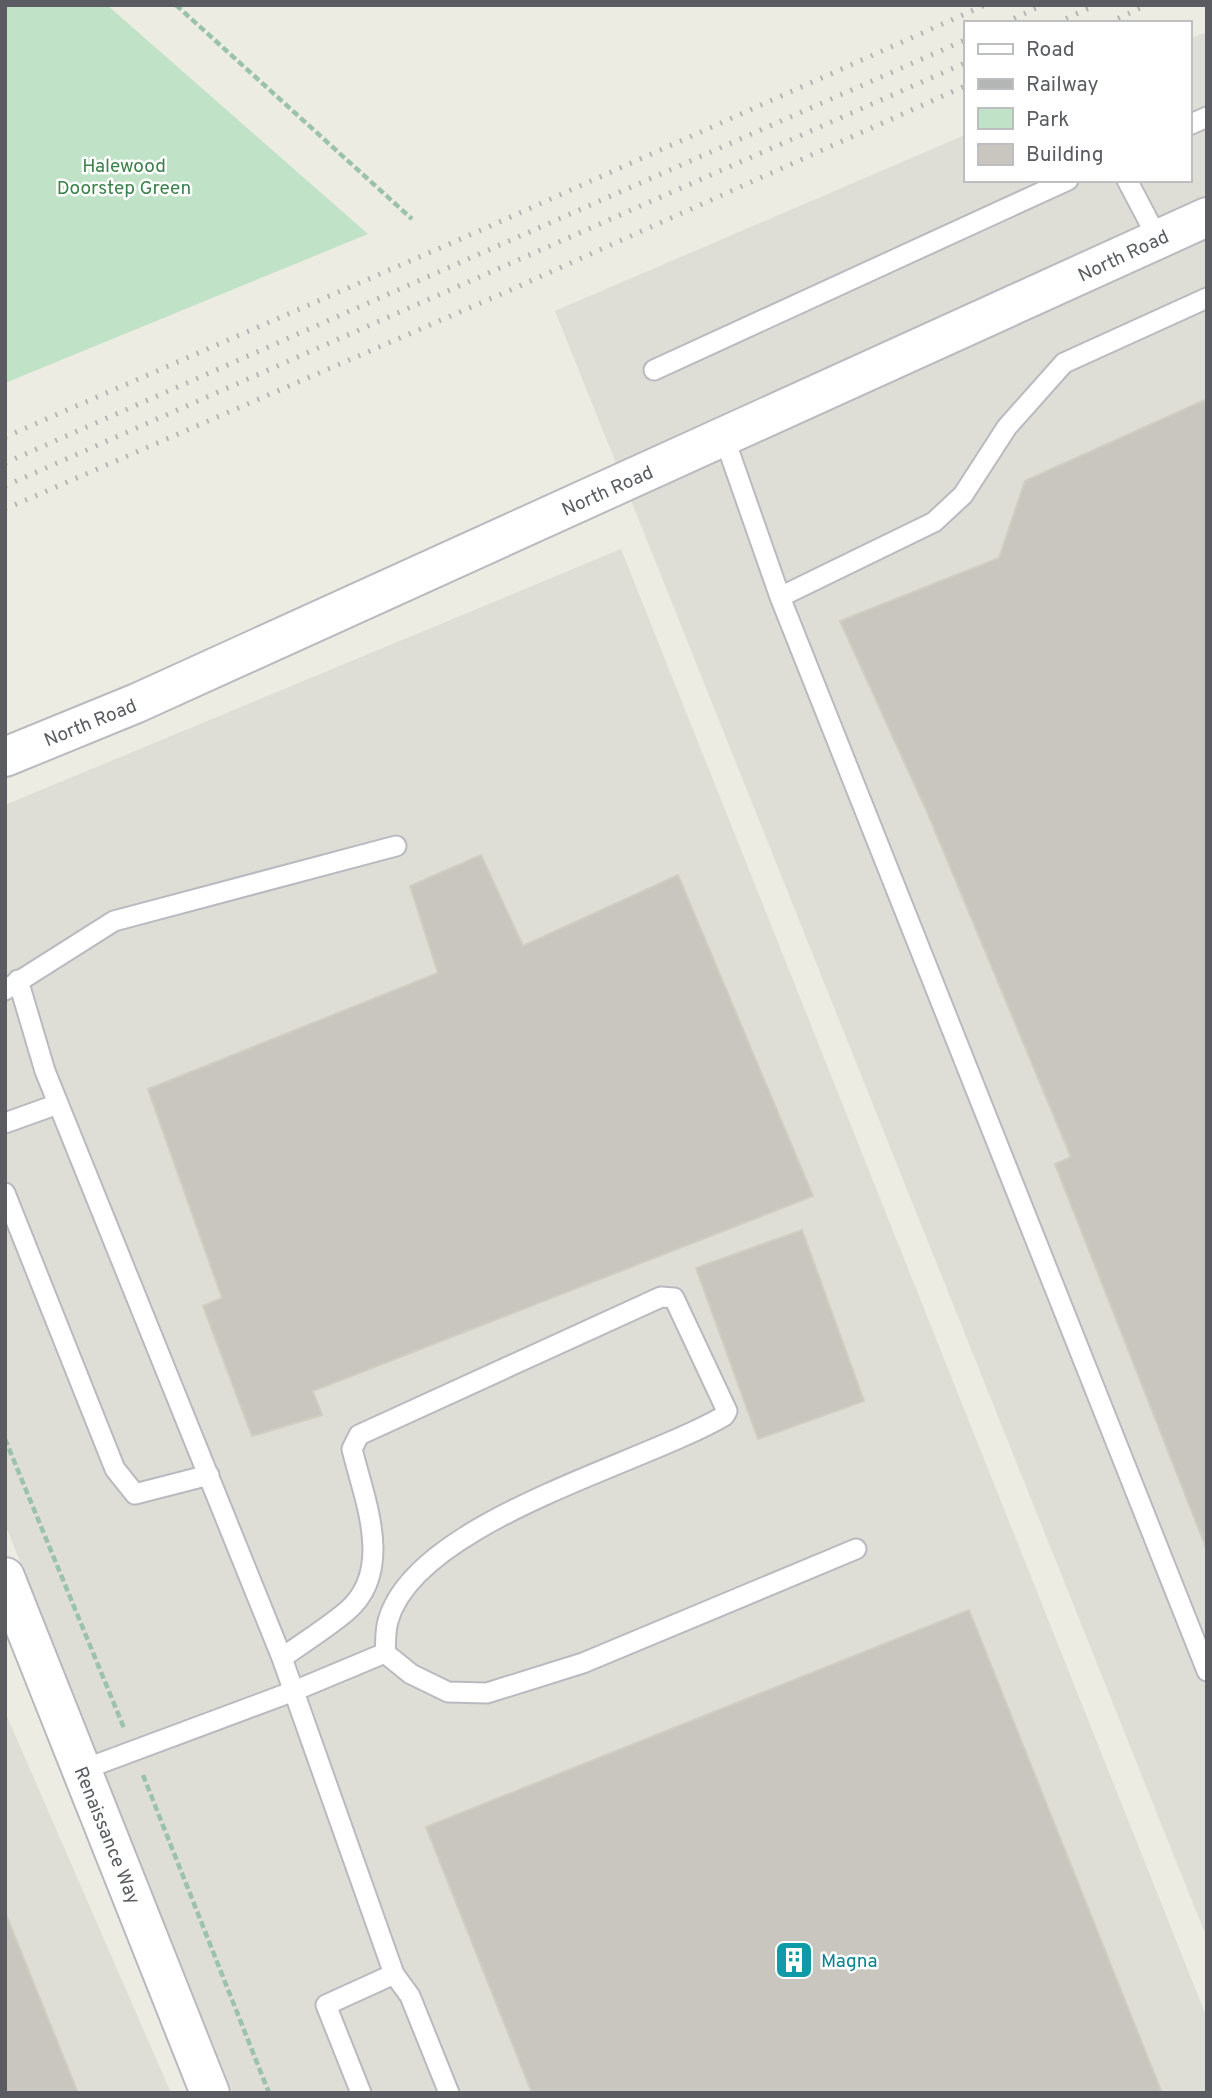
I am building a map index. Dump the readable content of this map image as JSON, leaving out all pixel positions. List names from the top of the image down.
{
  "streets": {
    "street": ["North Road", "Renaissance Way"]
  },
  "parks": ["Halewood Doorstep Green"],
  "places": {
    "building": ["Magna"]
  },
  "legend": [
    "Road",
    "Railway",
    "Park",
    "Building"
  ]
}
